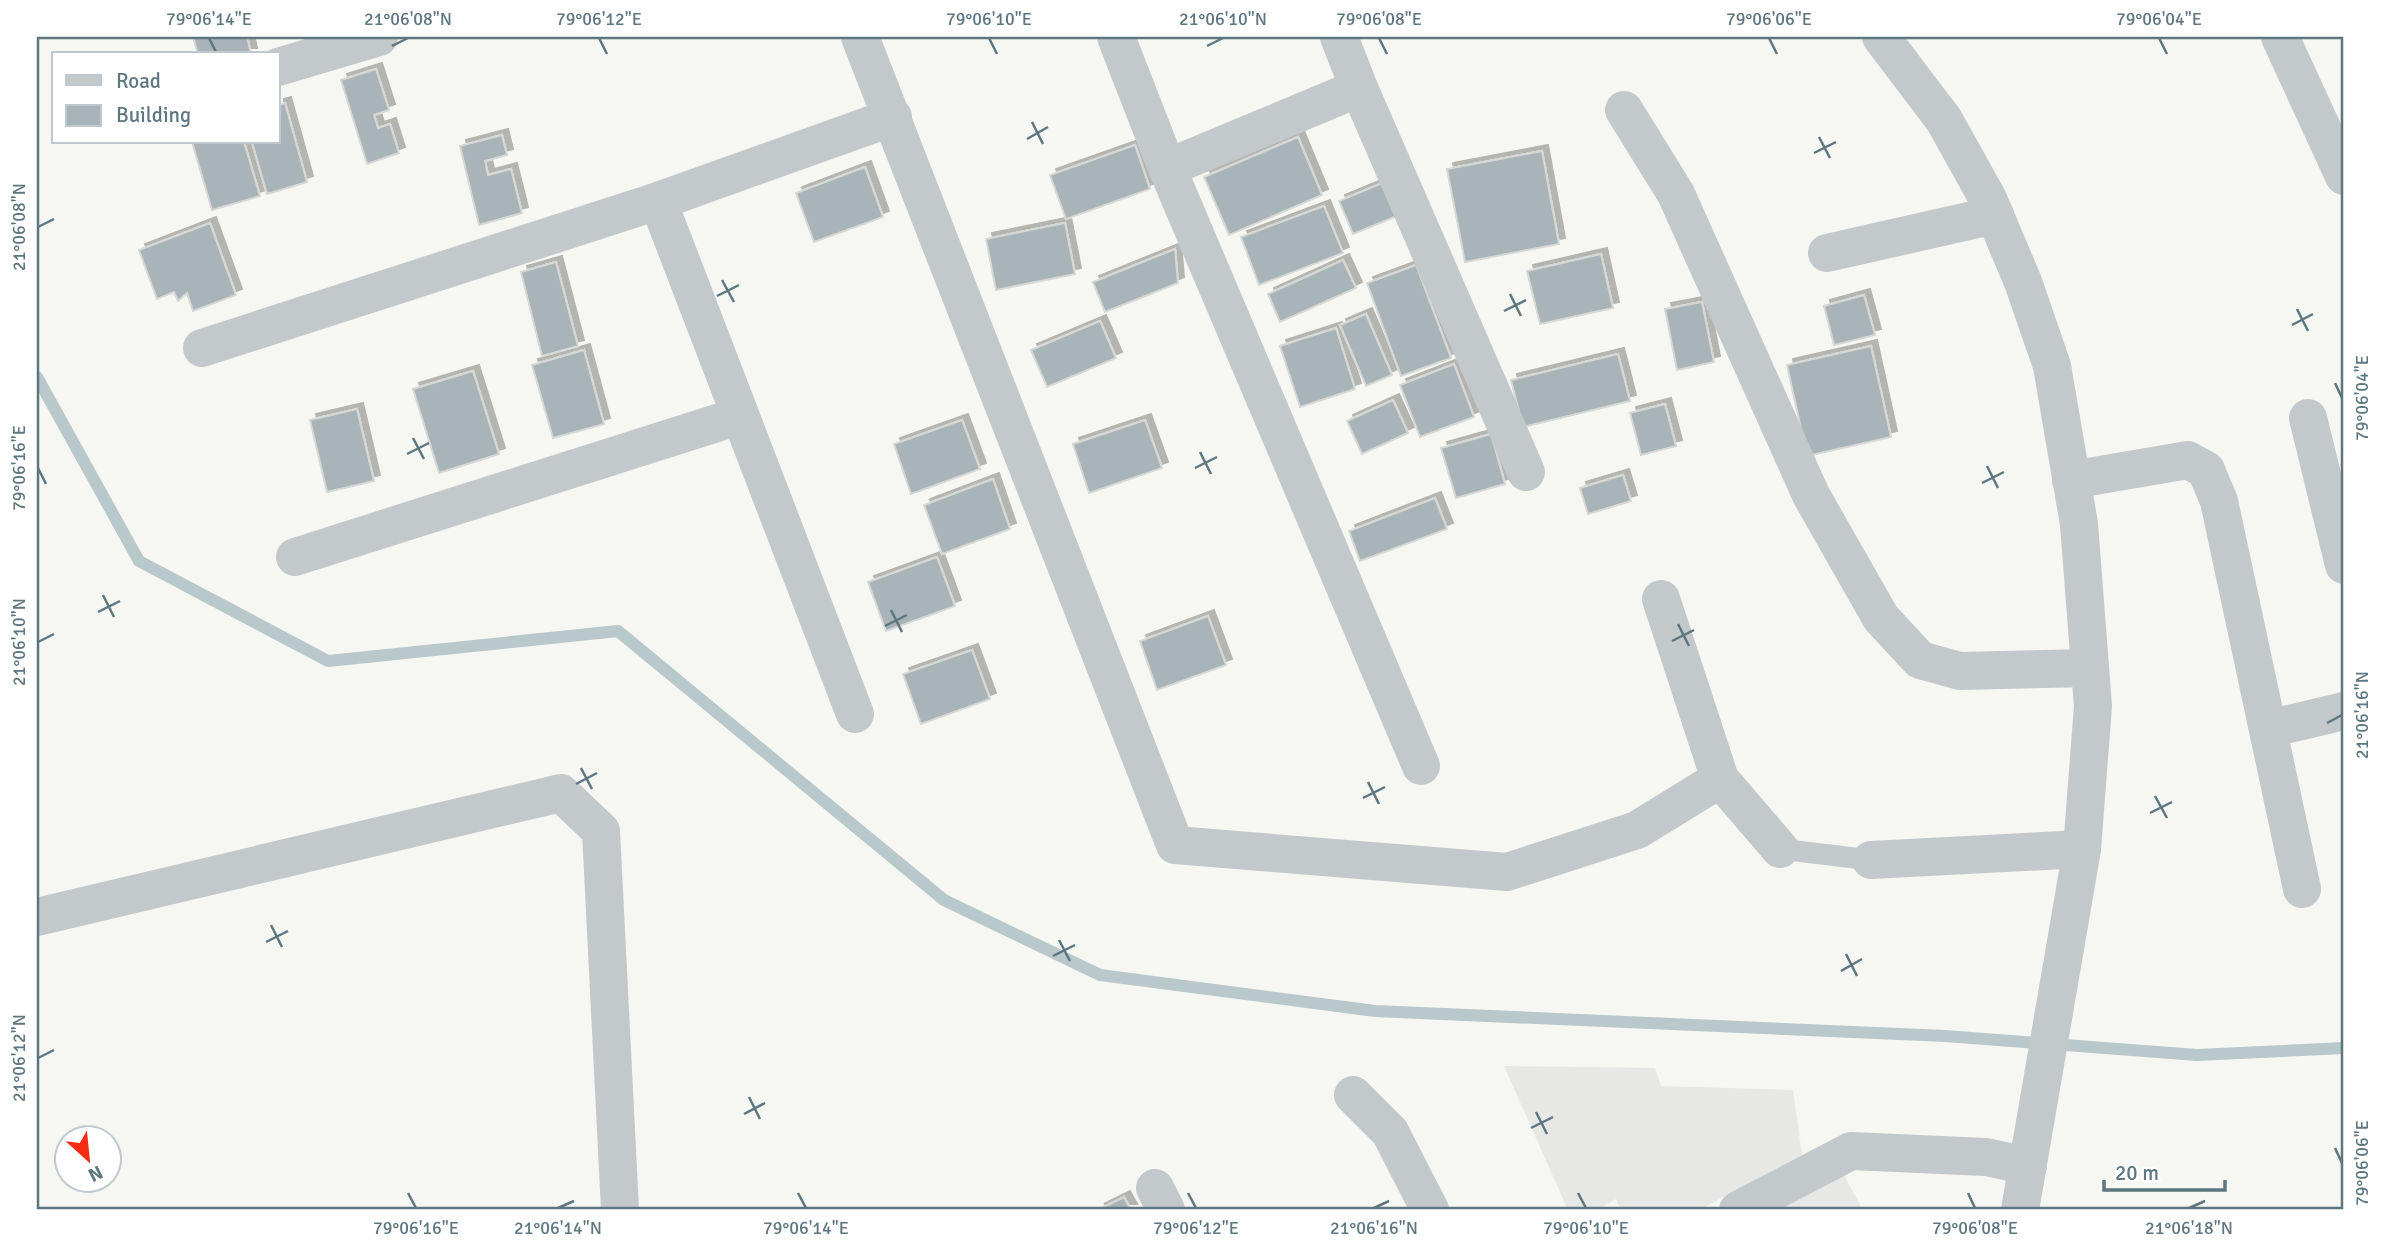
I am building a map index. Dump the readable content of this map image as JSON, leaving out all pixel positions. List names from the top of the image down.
{
  "legend": ["Road", "Building"],
  "scale_bar": "20 m",
  "north": "bottom right",
  "coordinates": [
    "79°06'14\"E",
    "21°06'08\"N",
    "79°06'12\"E",
    "79°06'10\"E",
    "21°06'10\"N",
    "79°06'08\"E",
    "79°06'06\"E",
    "79°06'04\"E",
    "79°06'16\"E",
    "21°06'16\"N",
    "21°06'12\"N",
    "21°06'14\"N",
    "21°06'18\"N"
  ]
}
